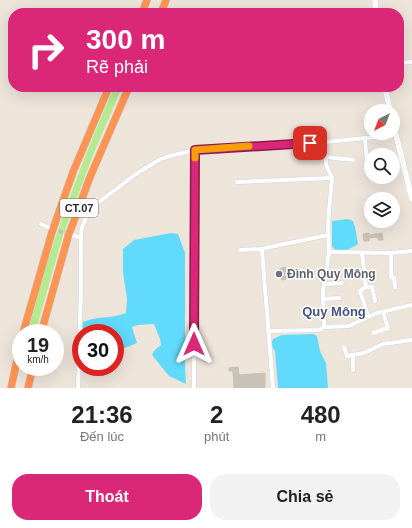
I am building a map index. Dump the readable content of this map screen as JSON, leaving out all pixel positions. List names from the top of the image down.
{
  "streets": {
    "highway": ["CT.07"]
  },
  "districts": ["Quy Mông"],
  "places": ["Đình Quy Mông"],
  "north": "bottom left",
  "page": {
    "turn": ["300 m", "Rẽ phải"],
    "speed": "19 km/h",
    "limit": "30",
    "eta": [
      "21:36",
      "Đến lúc",
      "2",
      "phút",
      "480",
      "m"
    ],
    "buttons": ["Thoát", "Chia sẻ"]
  }
}
